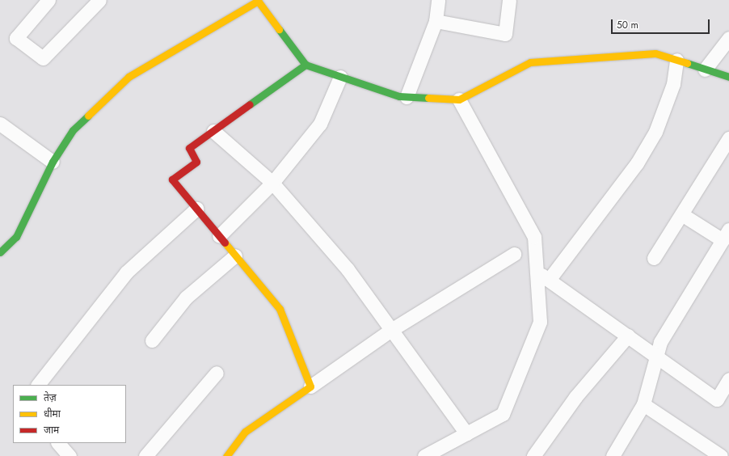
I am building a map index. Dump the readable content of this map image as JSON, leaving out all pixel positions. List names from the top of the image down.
{
  "legend": ["तेज़", "धीमा", "जाम"],
  "scale_bar": "50 m"
}
